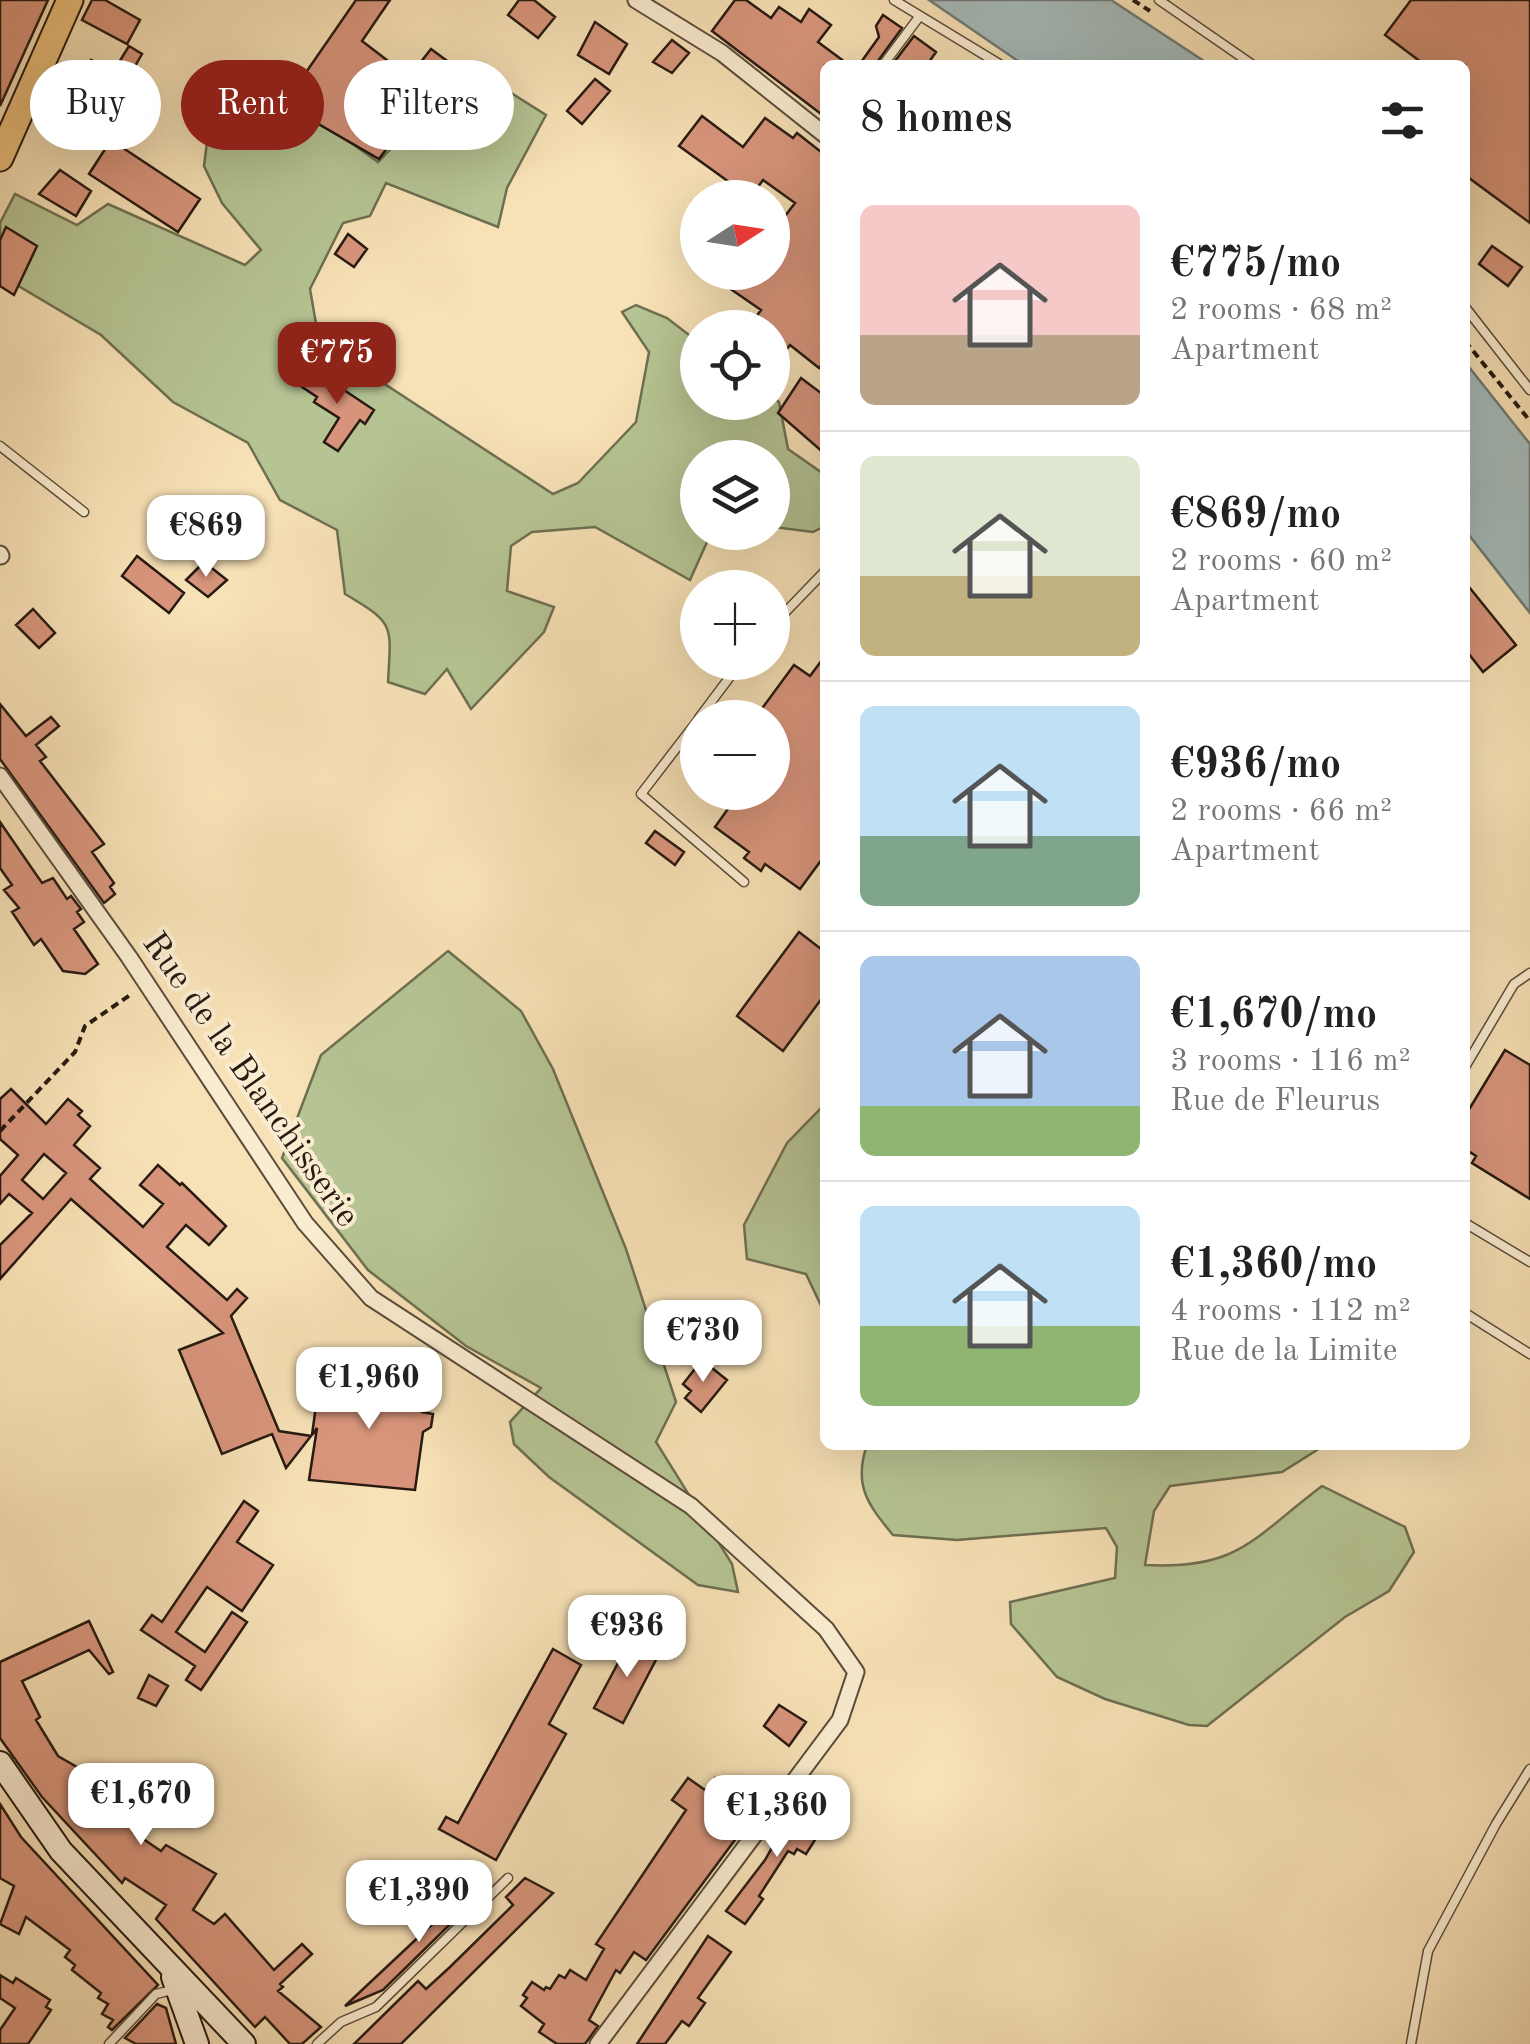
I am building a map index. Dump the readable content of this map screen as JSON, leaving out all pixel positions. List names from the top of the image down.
{
  "streets": {
    "street": ["Rue de la Blanchisserie"]
  },
  "north": "right",
  "page": {
    "chip": ["Buy", "Rent", "Filters"],
    "heading": "8 homes",
    "map_buttons": ["+", "−"],
    "list": [
      {
        "name": "€775/mo",
        "note": "2 rooms · 68 m² · Apartment"
      },
      {
        "name": "€869/mo",
        "note": "2 rooms · 60 m² · Apartment"
      },
      {
        "name": "€936/mo",
        "note": "2 rooms · 66 m² · Apartment"
      },
      {
        "name": "€1,670/mo",
        "note": "3 rooms · 116 m² · Rue de Fleurus"
      },
      {
        "name": "€1,360/mo",
        "note": "4 rooms · 112 m² · Rue de la Limite"
      }
    ],
    "price": [
      "€775",
      "€869",
      "€730",
      "€1,960",
      "€936",
      "€1,670",
      "€1,360",
      "€1,390"
    ]
  }
}
